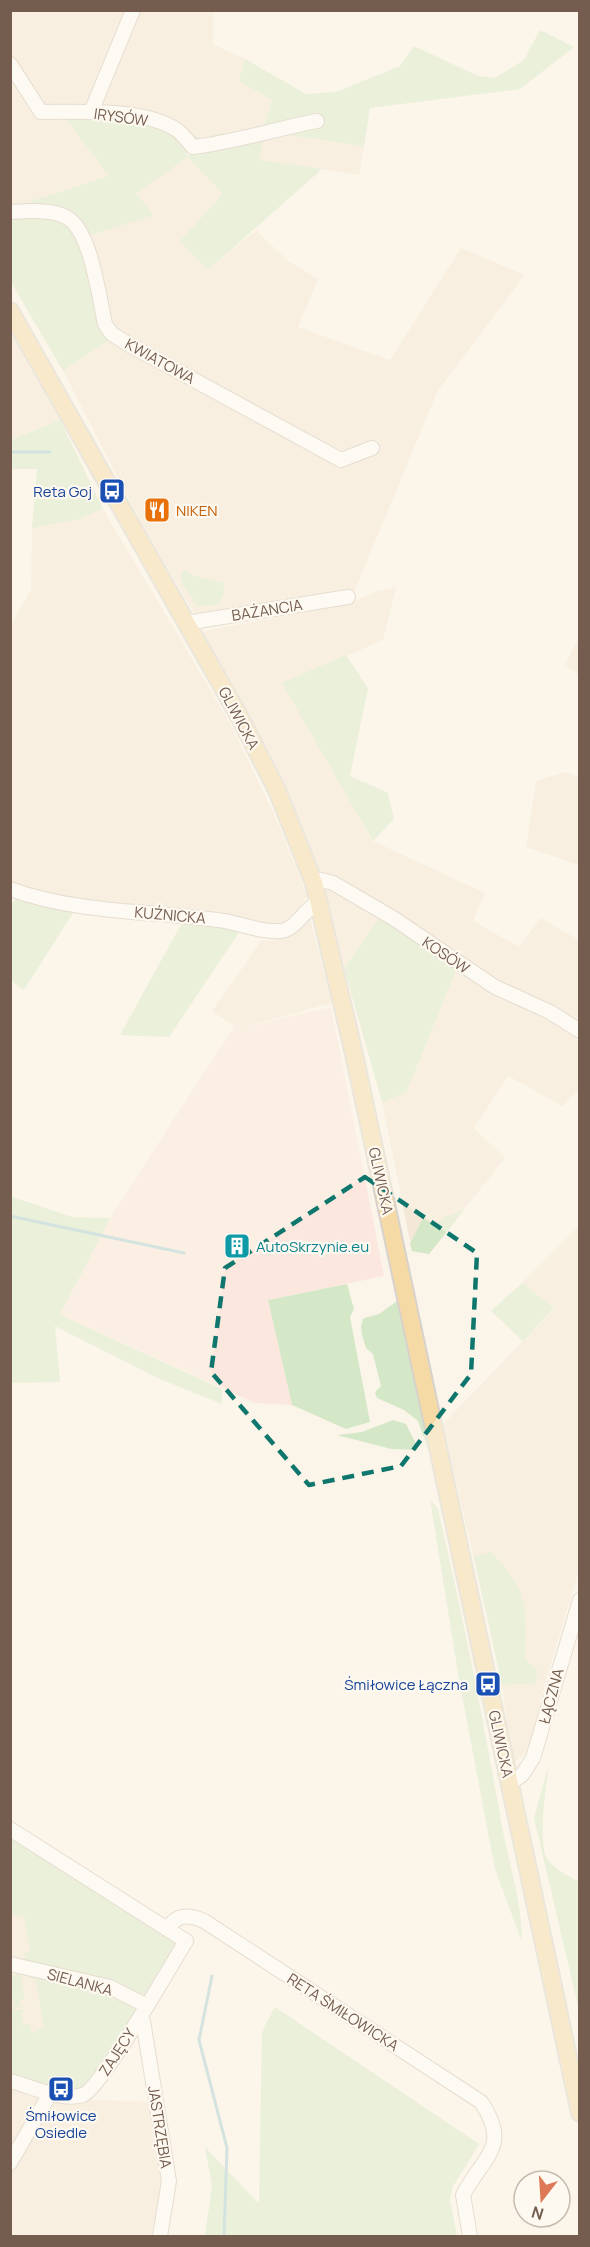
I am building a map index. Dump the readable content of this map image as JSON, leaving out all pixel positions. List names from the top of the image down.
{
  "streets": {
    "main road": ["GLIWICKA"],
    "street": [
      "IRYSÓW",
      "KWIATOWA",
      "BAŻANCIA",
      "KUŹNICKA",
      "KOSÓW",
      "ŁĄCZNA",
      "SIELANKA",
      "RETA ŚMIŁOWICKA",
      "ZAJĘCY",
      "JASTRZĘBIA"
    ]
  },
  "crossings": [
    ["BAŻANCIA", "GLIWICKA"],
    ["GLIWICKA", "KUŹNICKA"],
    ["GLIWICKA", "KOSÓW"],
    ["GLIWICKA", "ŁĄCZNA"],
    ["SIELANKA", "ZAJĘCY"],
    ["RETA ŚMIŁOWICKA", "ZAJĘCY"],
    ["ZAJĘCY", "JASTRZĘBIA"]
  ],
  "places": {
    "bus stop": ["Reta Goj", "Śmiłowice Łączna", "Śmiłowice Osiedle"],
    "restaurant": ["NIKEN"],
    "building": ["AutoSkrzynie.eu"]
  },
  "north": "bottom"
}
